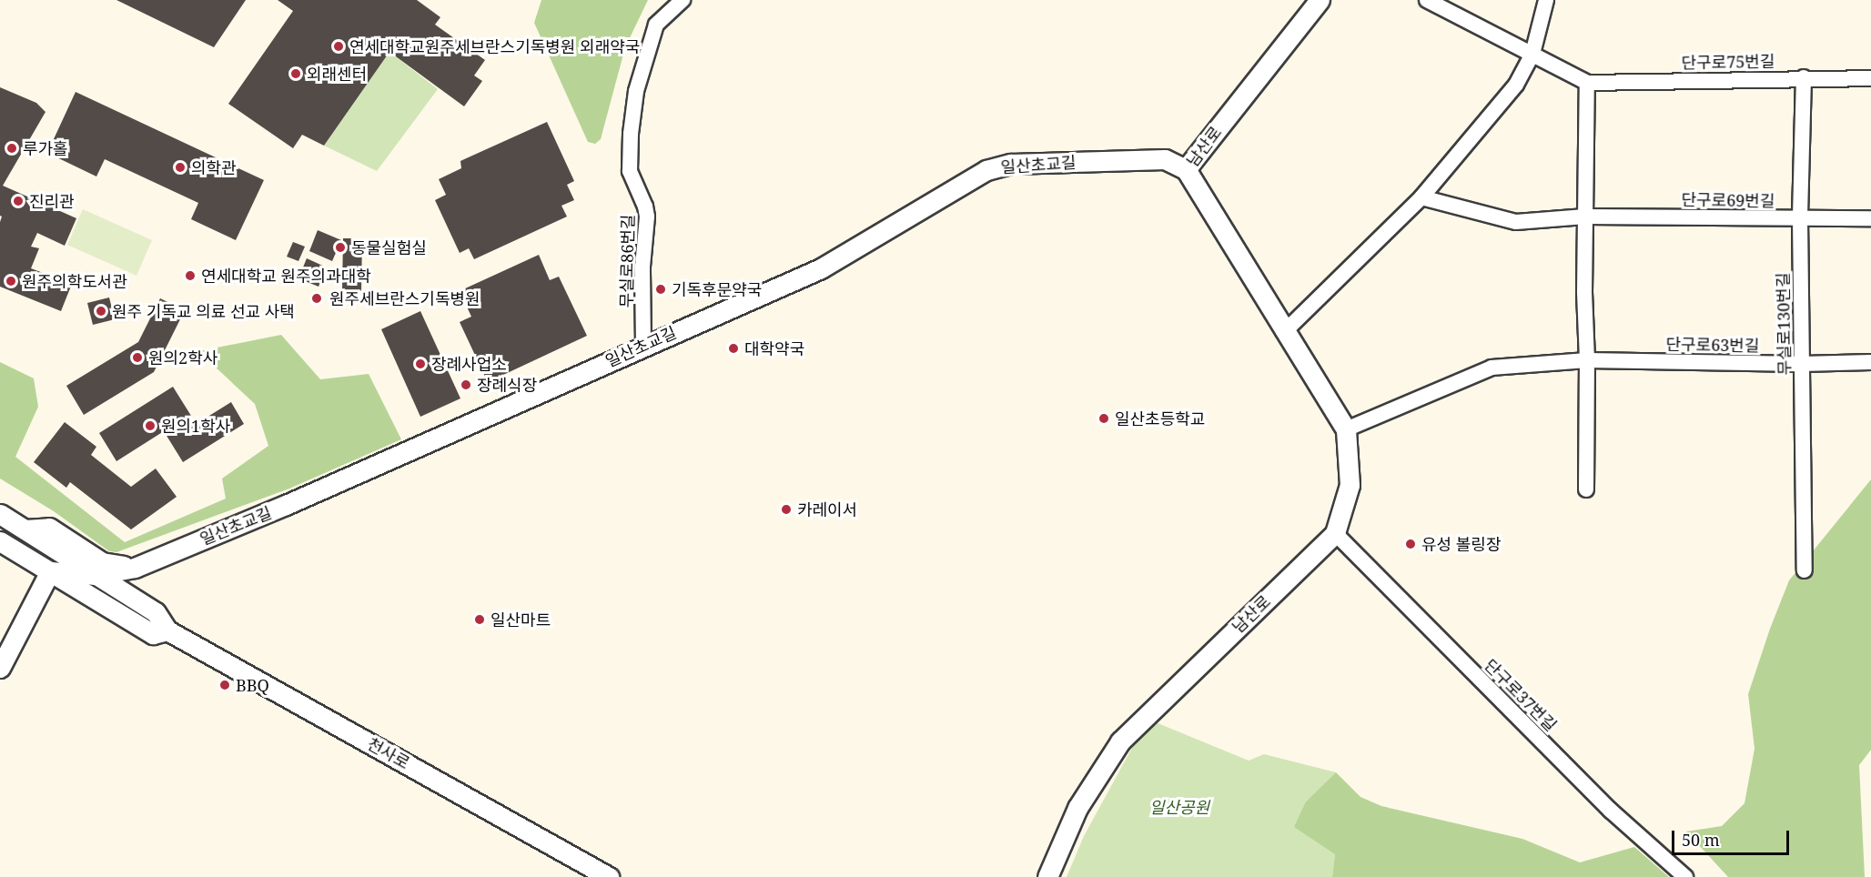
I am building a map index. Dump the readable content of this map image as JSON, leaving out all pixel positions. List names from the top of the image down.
{
  "streets": {
    "street": [
      "단구로75번길",
      "남산로",
      "일산초교길",
      "단구로69번길",
      "무실로86번길",
      "무실로130번길",
      "단구로63번길",
      "단구로37번길",
      "천사로"
    ]
  },
  "crossings": [
    ["단구로75번길", "무실로130번길"],
    ["남산로", "일산초교길"],
    ["남산로", "단구로63번길"],
    ["남산로", "단구로37번길"],
    ["일산초교길", "무실로86번길"],
    ["일산초교길", "천사로"],
    ["단구로69번길", "무실로130번길"],
    ["무실로130번길", "단구로63번길"]
  ],
  "parks": ["일산공원"],
  "places": [
    "연세대학교원주세브란스기독병원 외래약국",
    "외래센터",
    "루가홀",
    "의학관",
    "진리관",
    "동물실험실",
    "연세대학교 원주의과대학",
    "원주의학도서관",
    "기독후문약국",
    "원주세브란스기독병원",
    "원주 기독교 의료 선교 사택",
    "대학약국",
    "원의2학사",
    "장례사업소",
    "장례식장",
    "일산초등학교",
    "원의1학사",
    "카레이서",
    "유성 볼링장",
    "일산마트",
    "BBQ"
  ],
  "scale_bar": "50 m"
}
